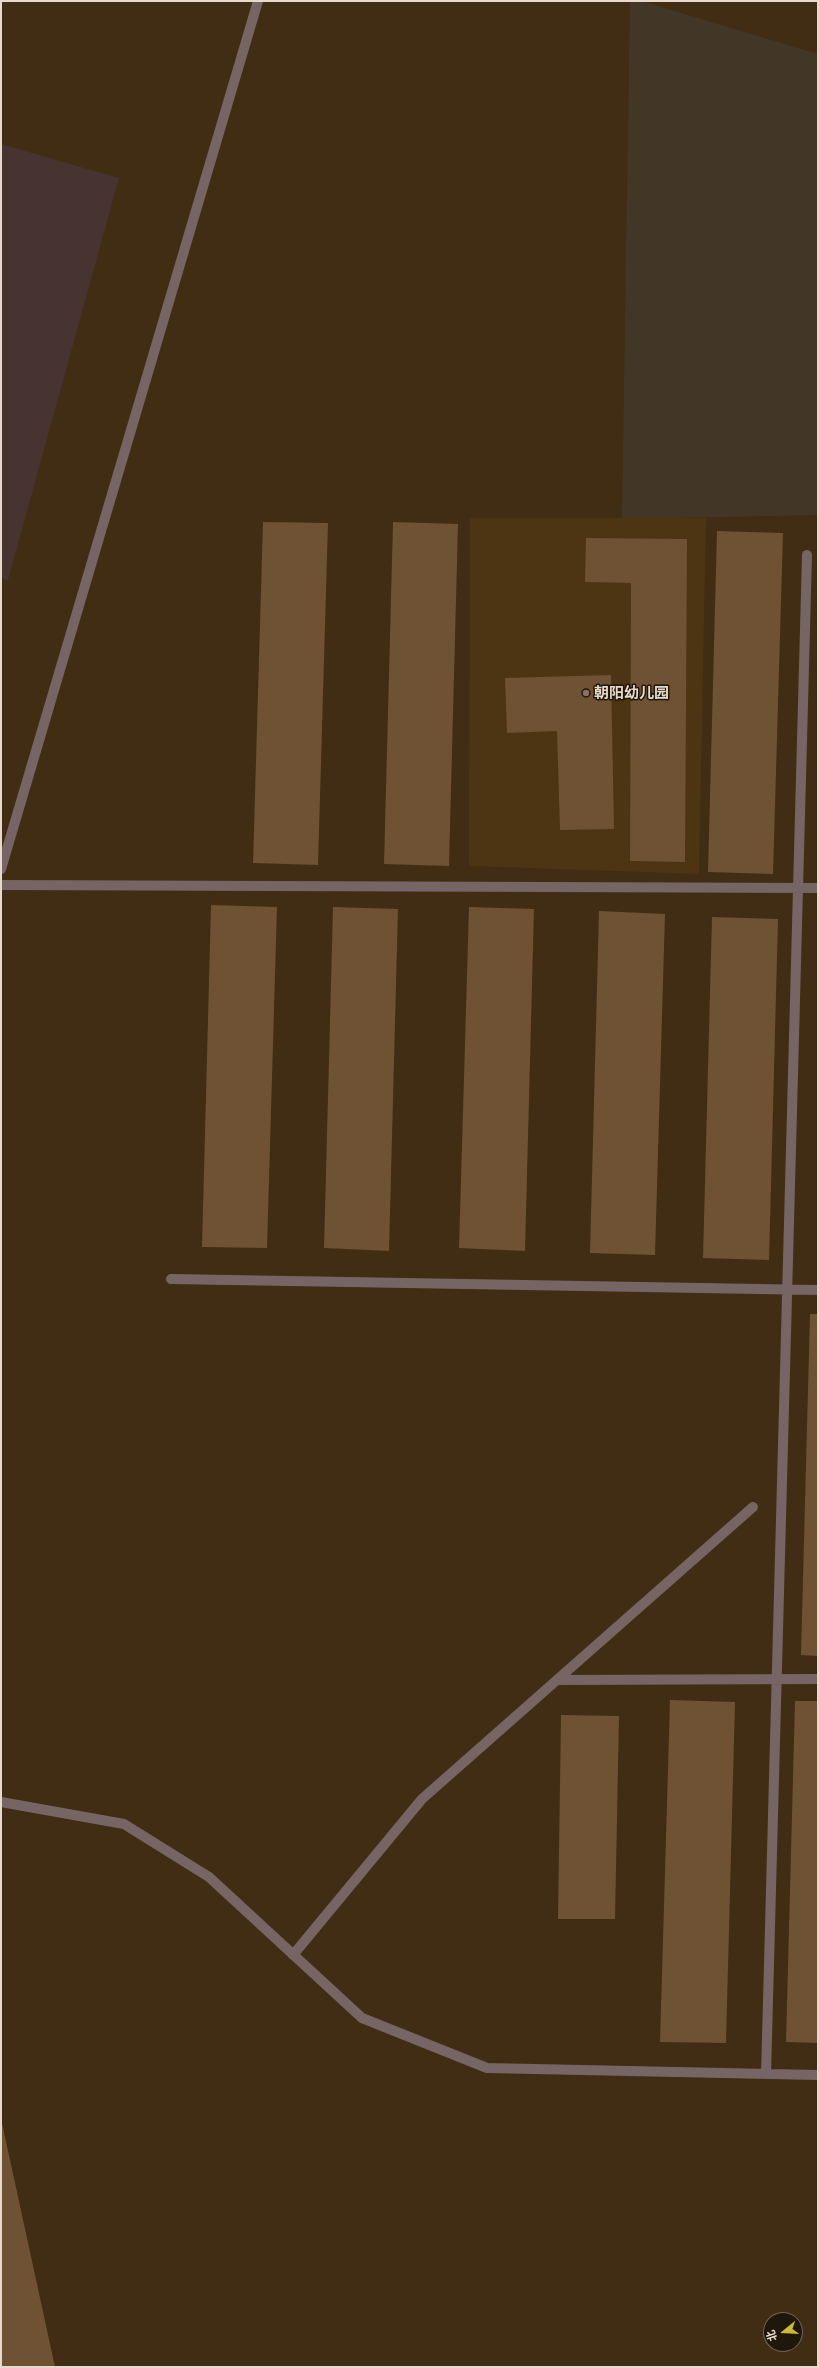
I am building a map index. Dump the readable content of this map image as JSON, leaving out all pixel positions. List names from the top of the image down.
{
  "places": ["朝阳幼儿园"],
  "north": "left"
}
